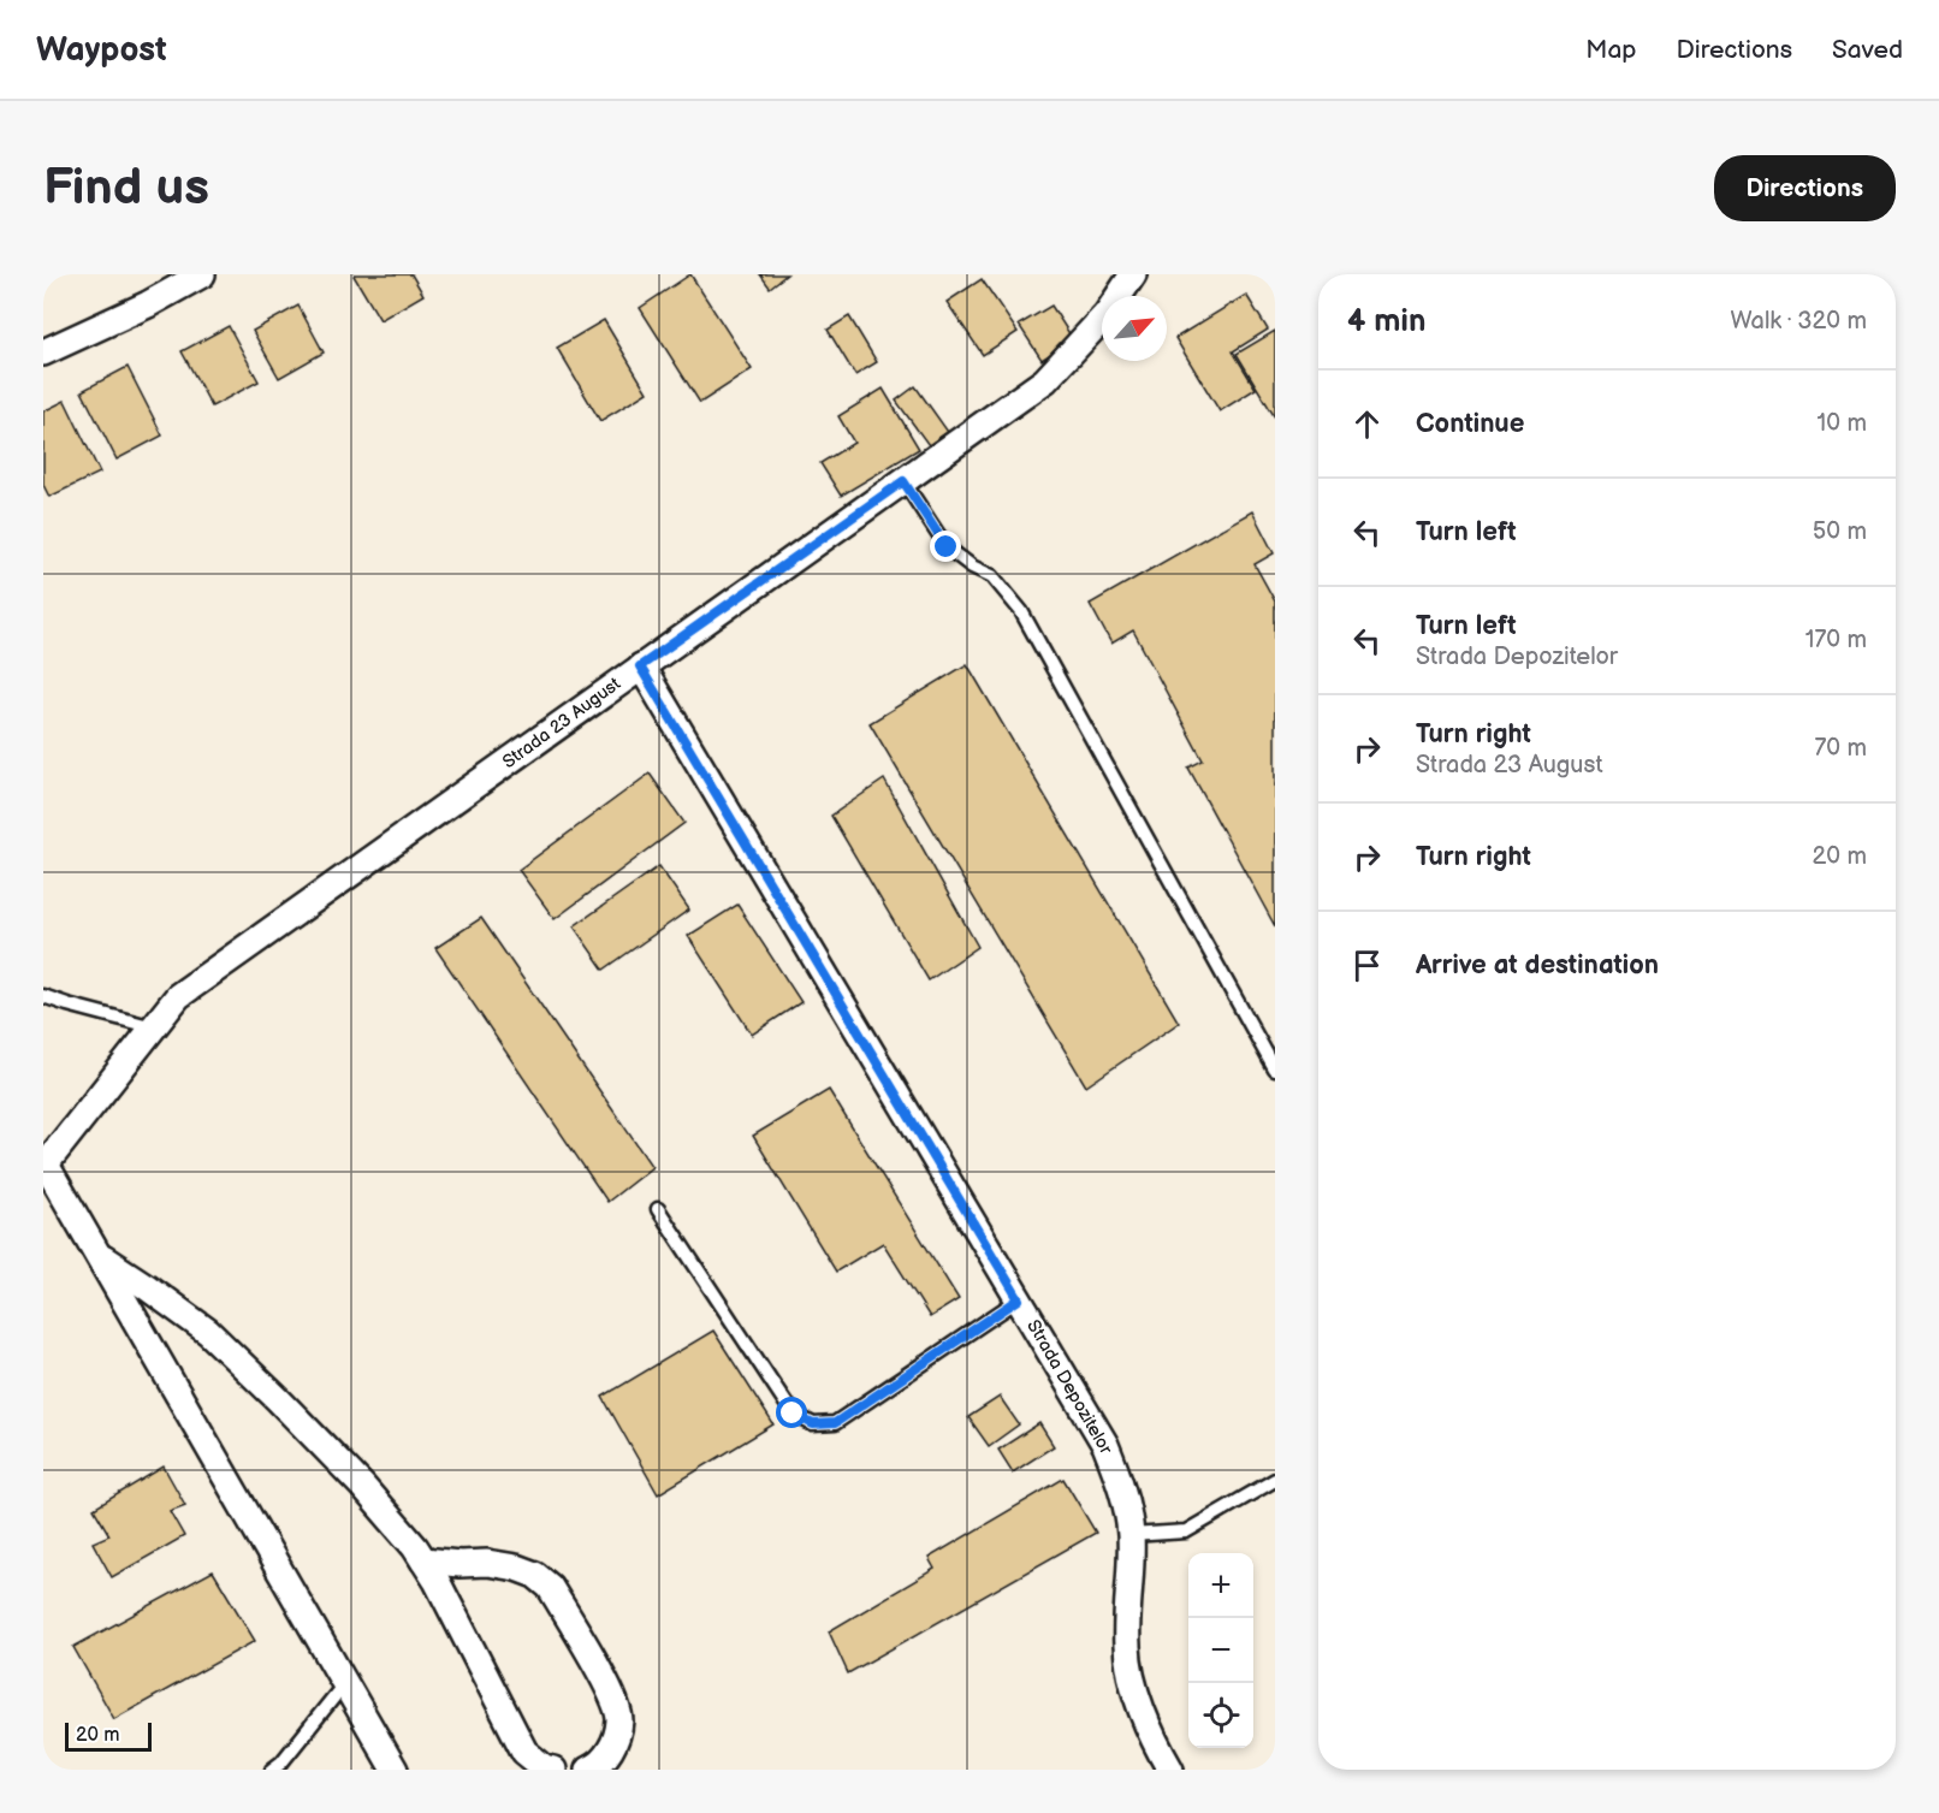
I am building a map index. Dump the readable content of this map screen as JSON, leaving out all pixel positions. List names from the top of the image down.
{
  "streets": {
    "street": ["Strada 23 August", "Strada Depozitelor"]
  },
  "crossings": [
    ["Strada 23 August", "Strada Depozitelor"]
  ],
  "scale_bar": "20 m",
  "north": "top right",
  "page": {
    "header": "Waypost",
    "nav": ["Map", "Directions", "Saved"],
    "buttons": "Directions",
    "title": "Find us",
    "heading": ["4 min", "Walk · 320 m"],
    "list": [
      ["Continue", "10 m"],
      ["Turn left", "50 m"],
      ["Turn left", "Strada Depozitelor", "170 m"],
      ["Turn right", "Strada 23 August", "70 m"],
      ["Turn right", "20 m"],
      "Arrive at destination"
    ],
    "map_buttons": ["+", "−"],
    "scale": "20 m"
  }
}
